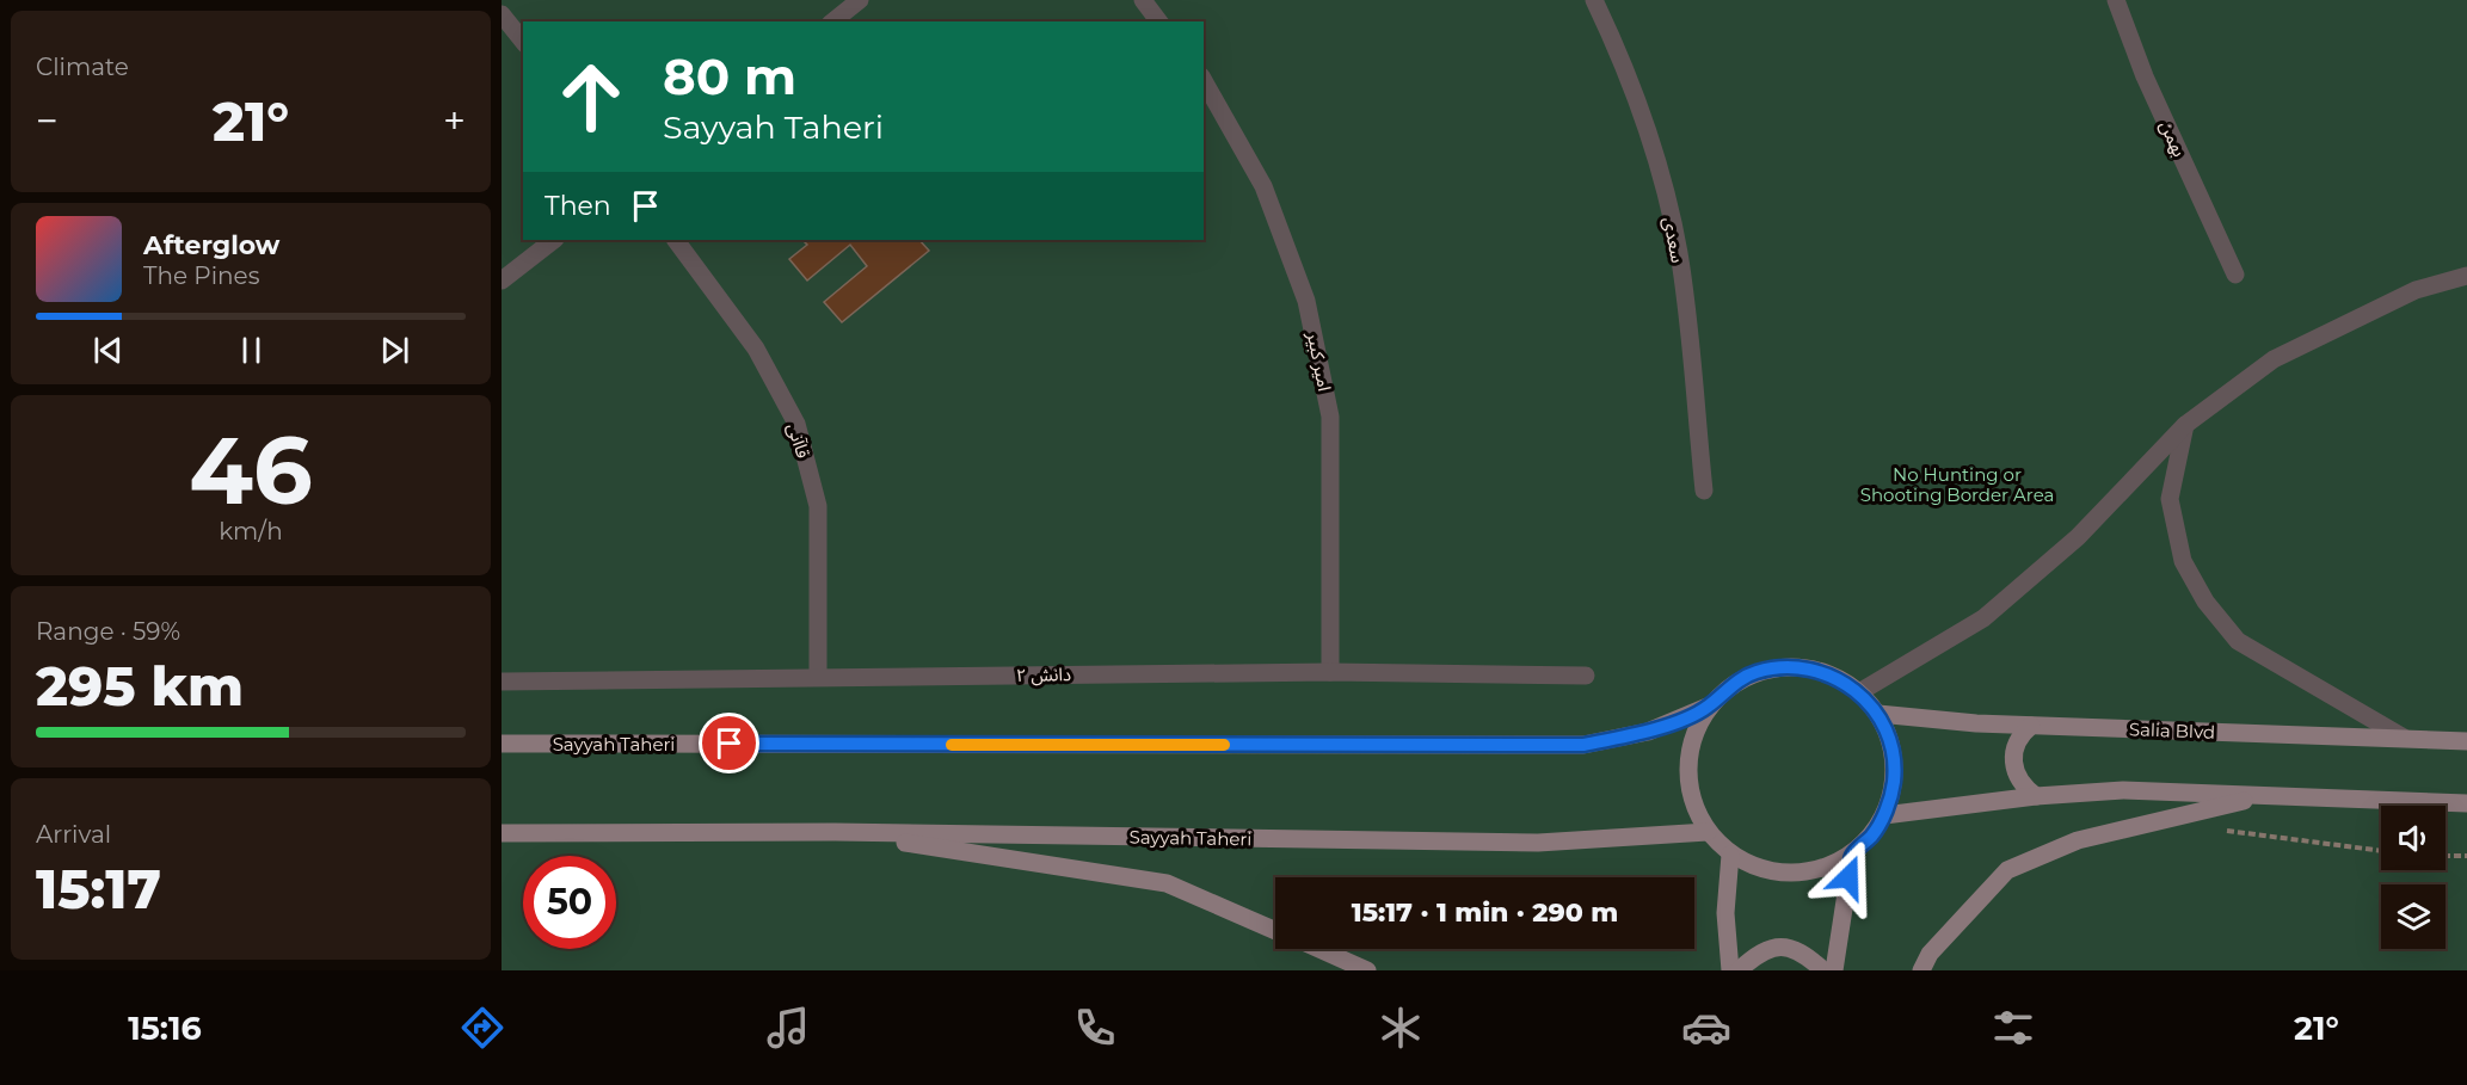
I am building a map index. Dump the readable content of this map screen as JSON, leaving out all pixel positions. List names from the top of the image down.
{
  "streets": {
    "main road": ["Salia Blvd", "Sayyah Taheri"],
    "street": [
      "بهمن",
      "سعدی",
      "امیر کبیر",
      "قاآنی",
      "دانش ۲"
    ]
  },
  "crossings": [
    ["امیر کبیر", "دانش ۲"],
    ["قاآنی", "دانش ۲"],
    ["Salia Blvd", "Sayyah Taheri"]
  ],
  "parks": ["No Hunting or Shooting Border Area"],
  "page": {
    "tile": [
      "Climate",
      ["46", "km/h"],
      ["Range · 59%", "295 km"],
      ["Arrival", "15:17"]
    ],
    "turn": ["80 m", "Sayyah Taheri"],
    "heat": ["−", "21°", "+"],
    "then": "Then",
    "song": ["Afterglow", "The Pines"],
    "limit": "50",
    "trip": "15:17 · 1 min · 290 m",
    "tabs": ["15:16", "21°"]
  }
}
